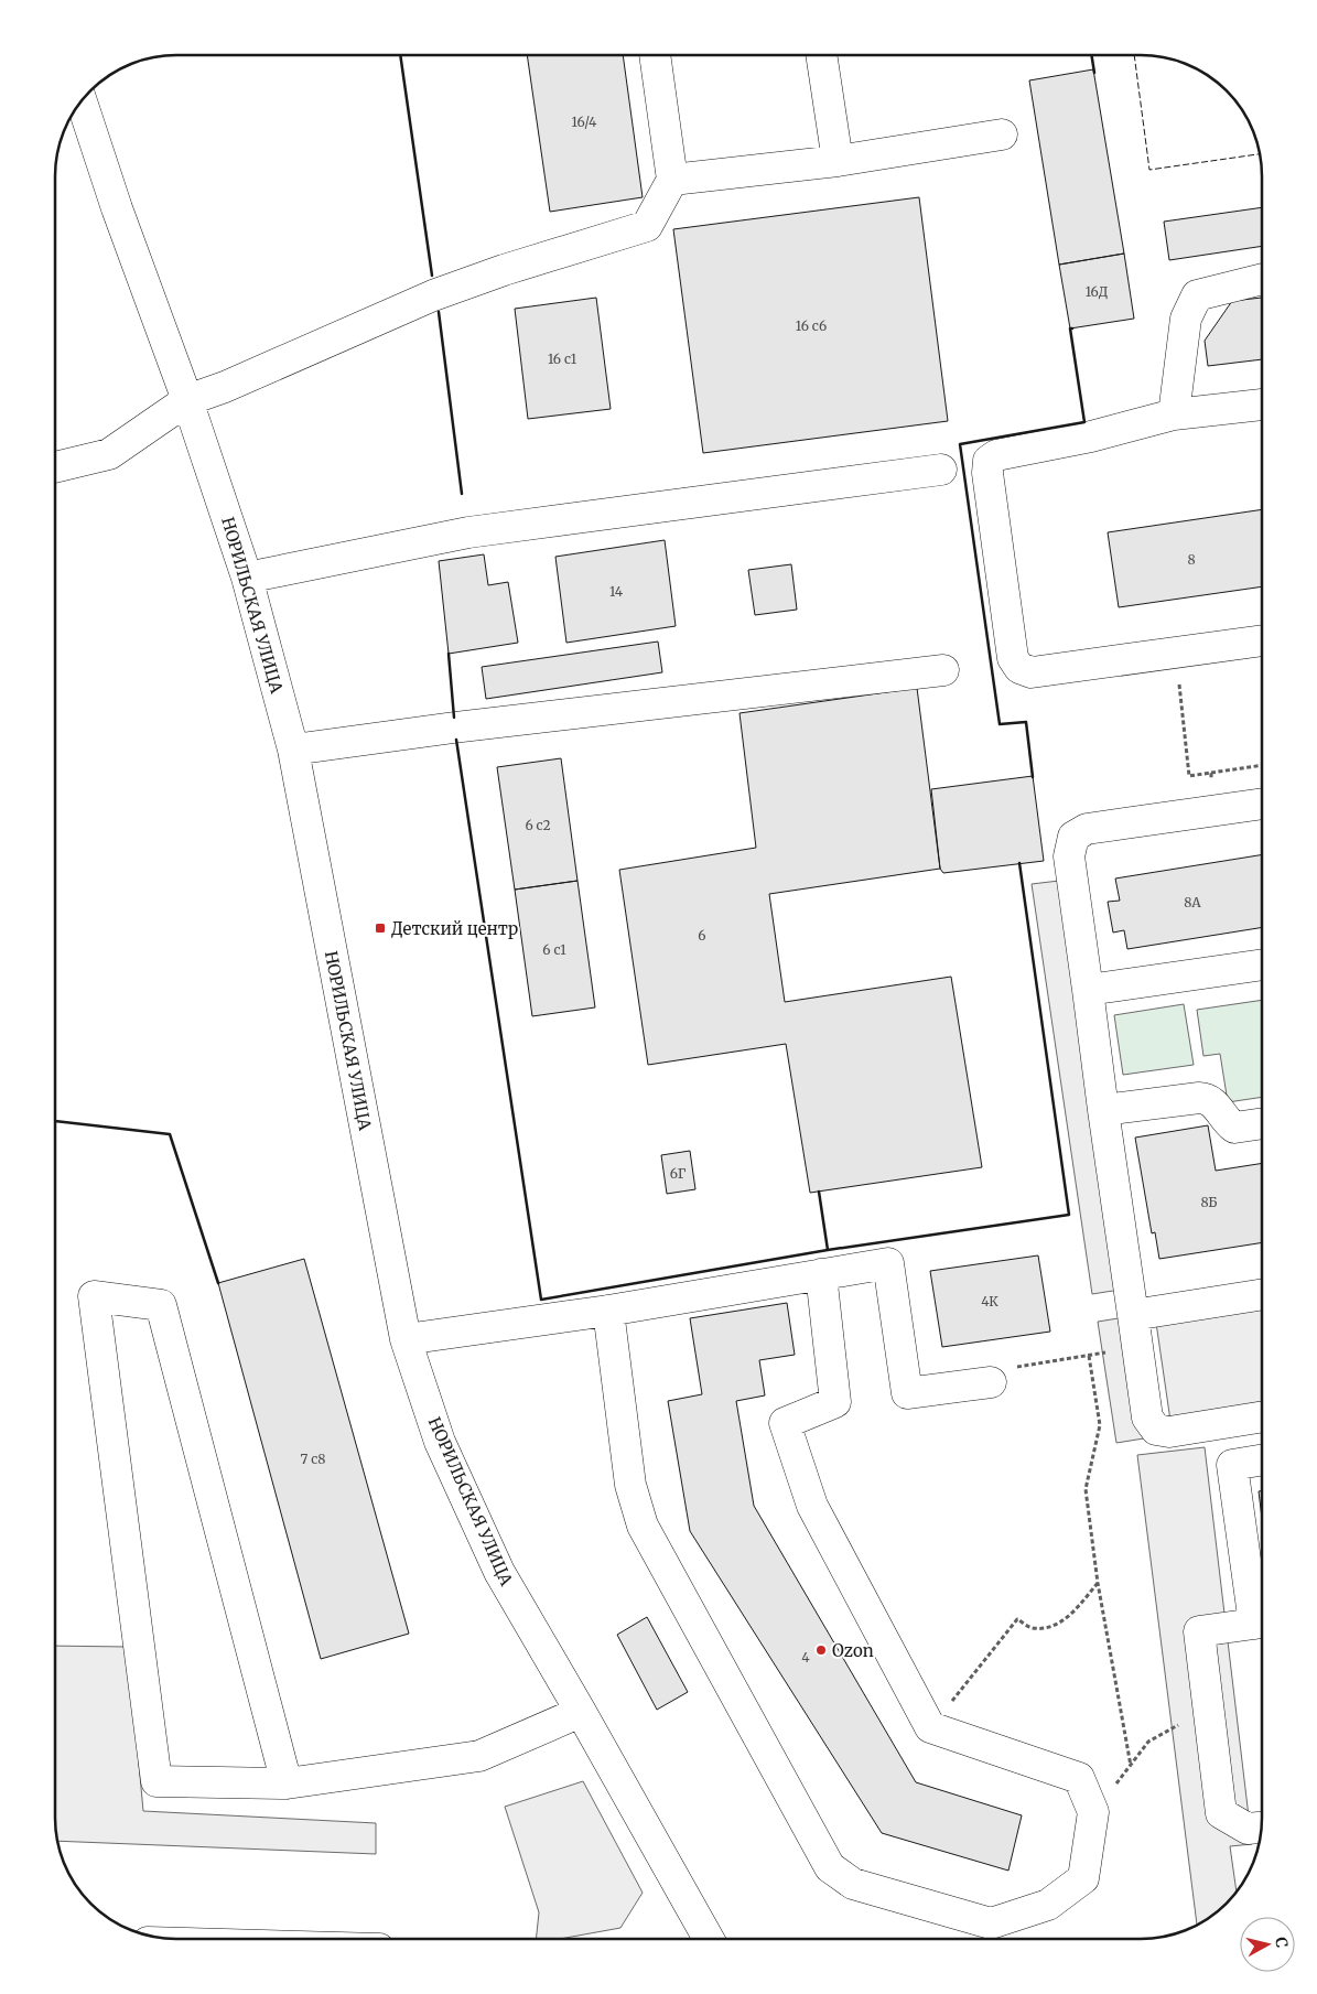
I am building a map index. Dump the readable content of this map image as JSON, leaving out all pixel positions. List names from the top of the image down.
{
  "streets": {
    "street": ["НОРИЛЬСКАЯ УЛИЦА"]
  },
  "places": {
    "transit": ["Детский центр"],
    "other": ["Ozon"]
  },
  "house_numbers": [
    "16/4",
    "16Д",
    "16 с6",
    "16 с1",
    "8",
    "14",
    "6 с2",
    "8А",
    "6",
    "6 с1",
    "6Г",
    "8Б",
    "4К",
    "7 с8",
    "4"
  ],
  "north": "right"
}
